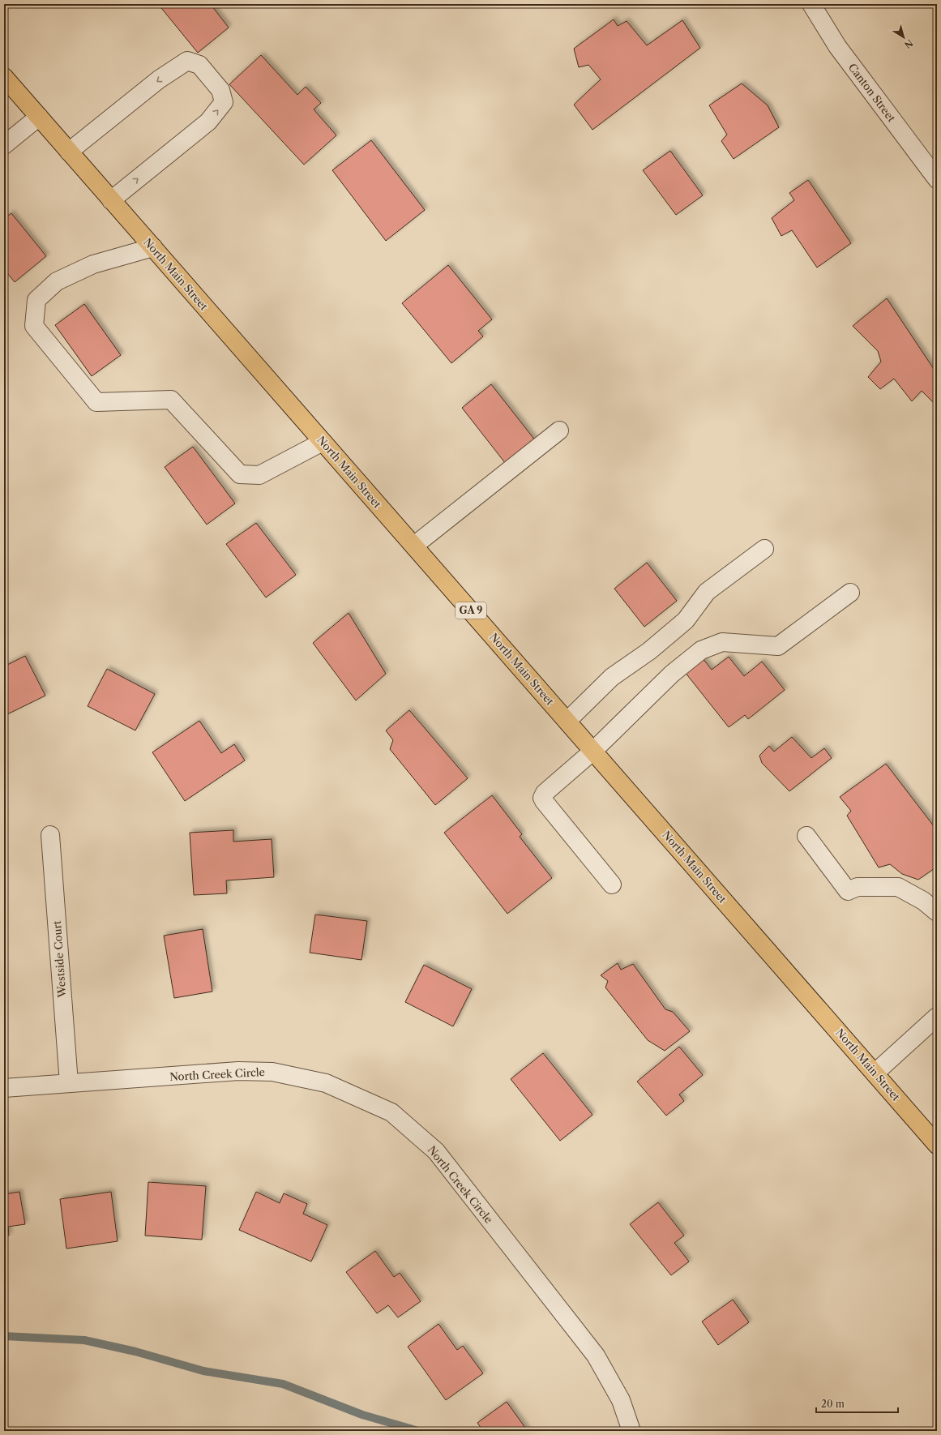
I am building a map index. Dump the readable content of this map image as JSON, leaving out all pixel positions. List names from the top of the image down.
{
  "streets": {
    "main road": ["North Main Street", "GA 9"],
    "street": ["Canton Street", "Westside Court", "North Creek Circle"]
  },
  "crossings": [
    ["Westside Court", "North Creek Circle"]
  ],
  "scale_bar": "20 m",
  "north": "bottom right"
}
